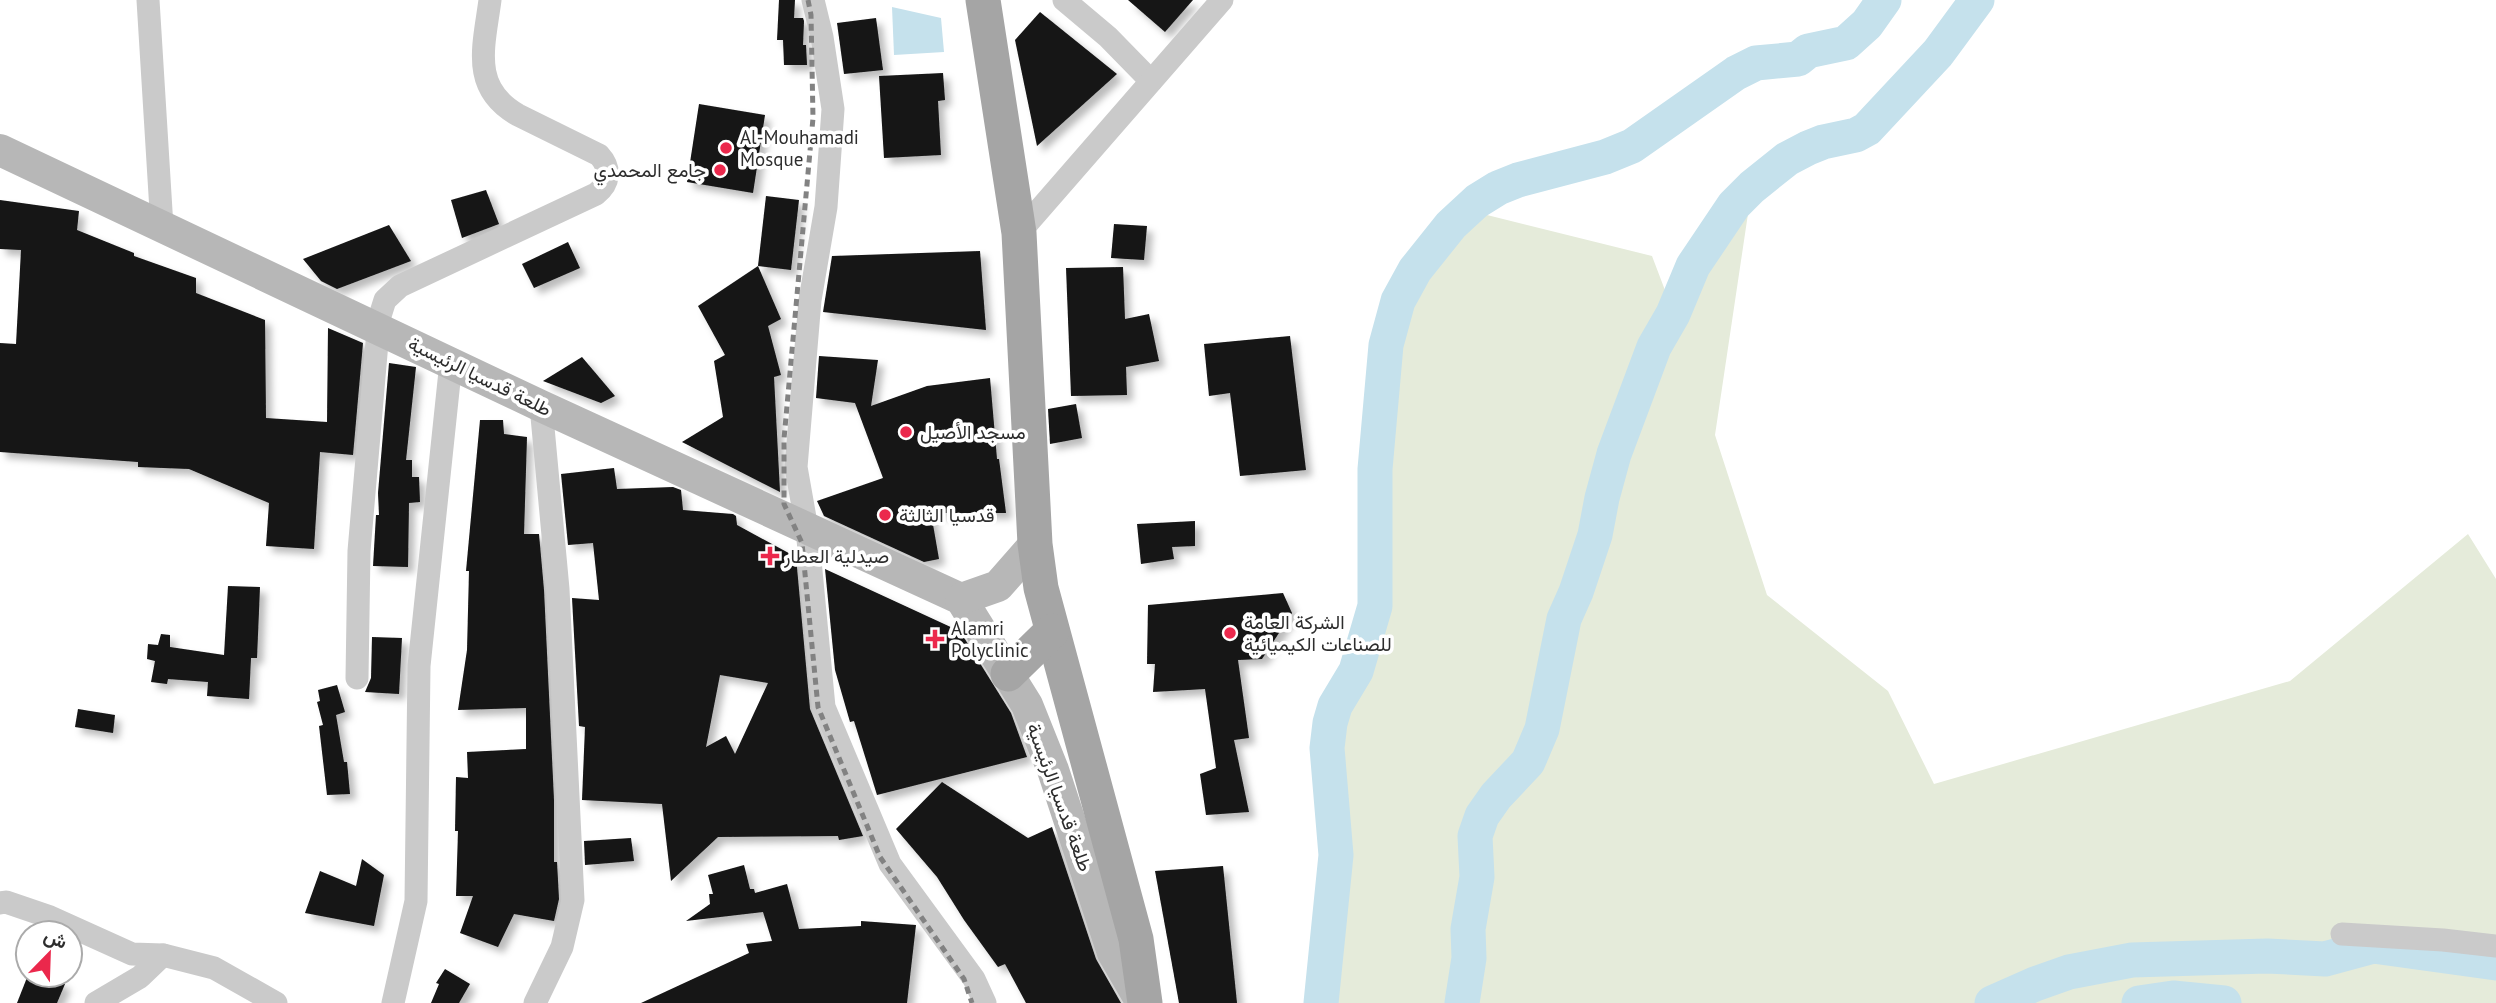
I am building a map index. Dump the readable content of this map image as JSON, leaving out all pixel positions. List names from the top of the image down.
{
  "streets": {
    "main road": ["طلعة قدسيا الرئيسية"]
  },
  "places": {
    "other": [
      "Al-Mouhamadi Mosque",
      "جامع المحمدي",
      "مسجد الأصيل",
      "قدسيا الثالثة",
      "الشركة العامة للصناعات الكيميائية"
    ],
    "health": ["صيدلية العطار", "Alamri Polyclinic"]
  },
  "north": "top right"
}
